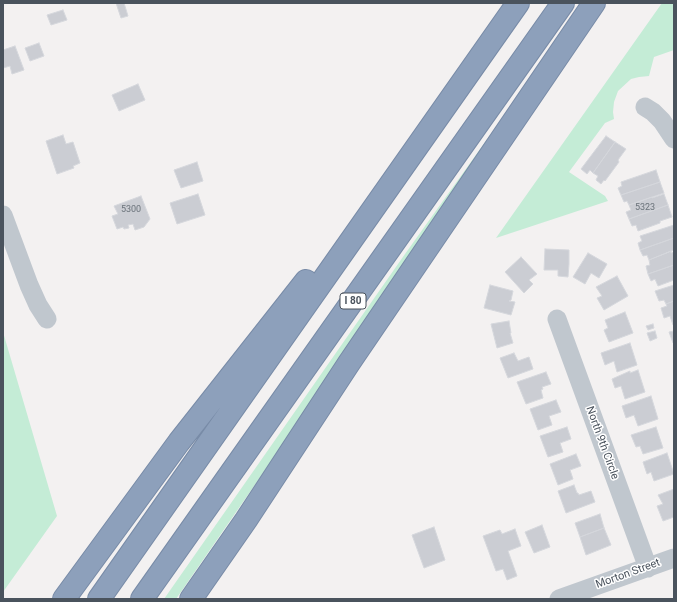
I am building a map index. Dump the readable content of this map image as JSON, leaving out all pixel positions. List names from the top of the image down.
{
  "streets": {
    "highway": ["I 80"],
    "street": ["North 9th Circle", "Morton Street"]
  },
  "crossings": [
    ["North 9th Circle", "Morton Street"]
  ],
  "house_numbers": ["5323", "5300"]
}
